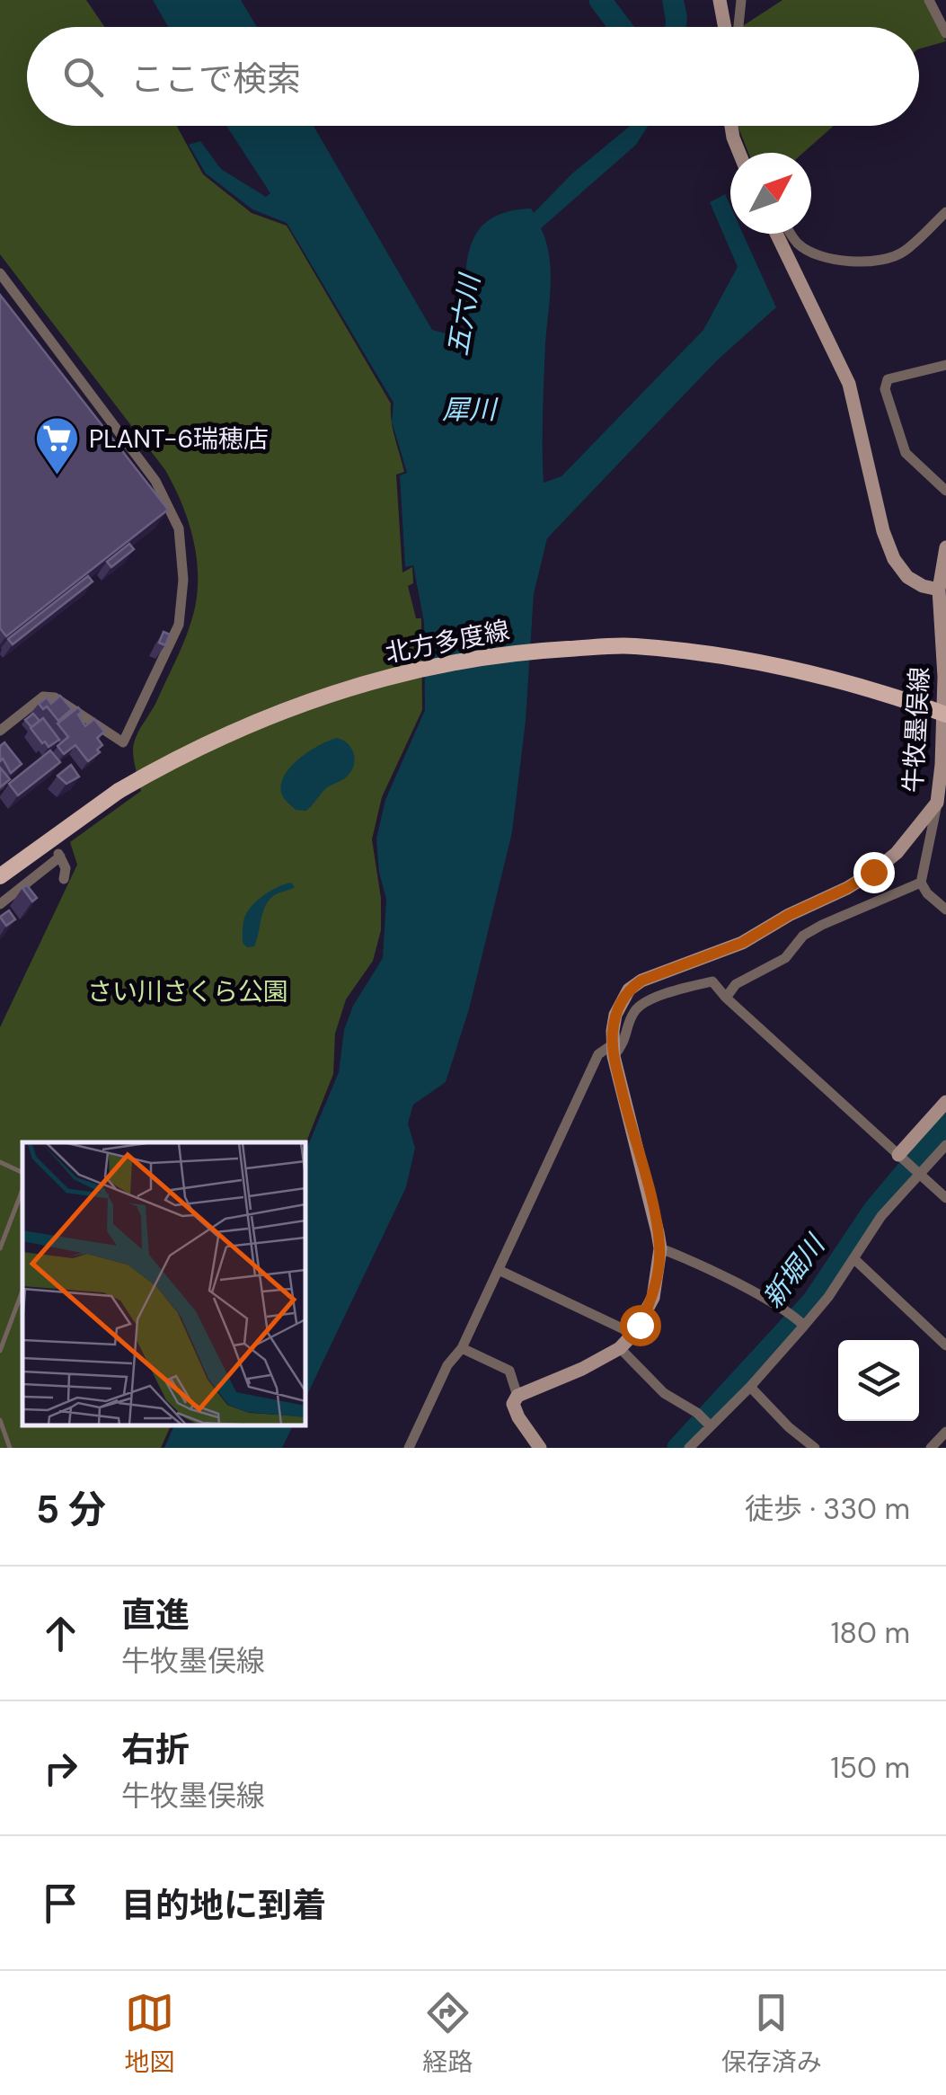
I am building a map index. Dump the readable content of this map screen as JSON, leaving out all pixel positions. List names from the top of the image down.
{
  "streets": {
    "main road": ["北方多度線", "牛牧墨俣線"]
  },
  "water": ["五六川", "犀川", "新堀川"],
  "parks": ["さい川さくら公園"],
  "places": {
    "supermarket": ["PLANT-6瑞穂店"]
  },
  "north": "top right",
  "page": {
    "search": "ここで検索",
    "heading": ["5 分", "徒歩 · 330 m"],
    "list": [
      ["直進", "牛牧墨俣線", "180 m"],
      ["右折", "牛牧墨俣線", "150 m"],
      "目的地に到着"
    ],
    "nav": ["地図", "経路", "保存済み"]
  }
}
